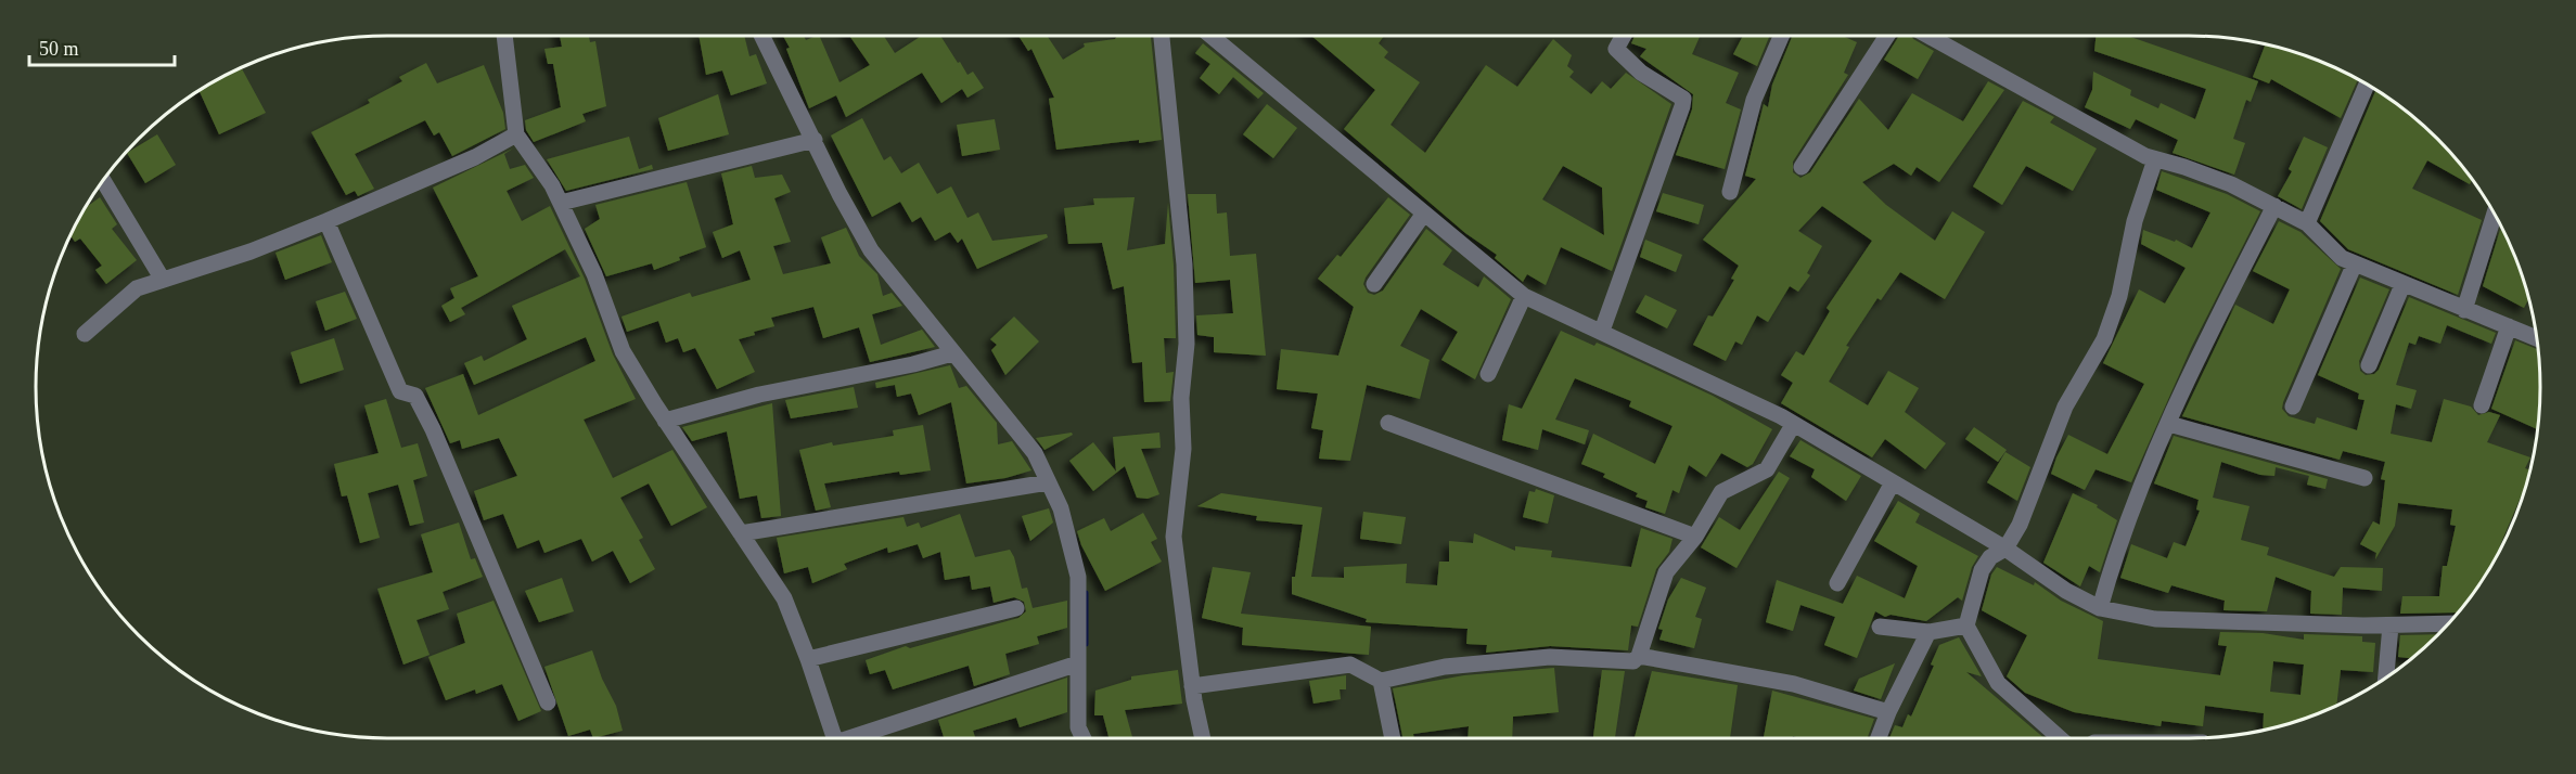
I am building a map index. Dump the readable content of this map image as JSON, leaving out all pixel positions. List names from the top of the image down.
{
  "scale_bar": "50 m"
}
